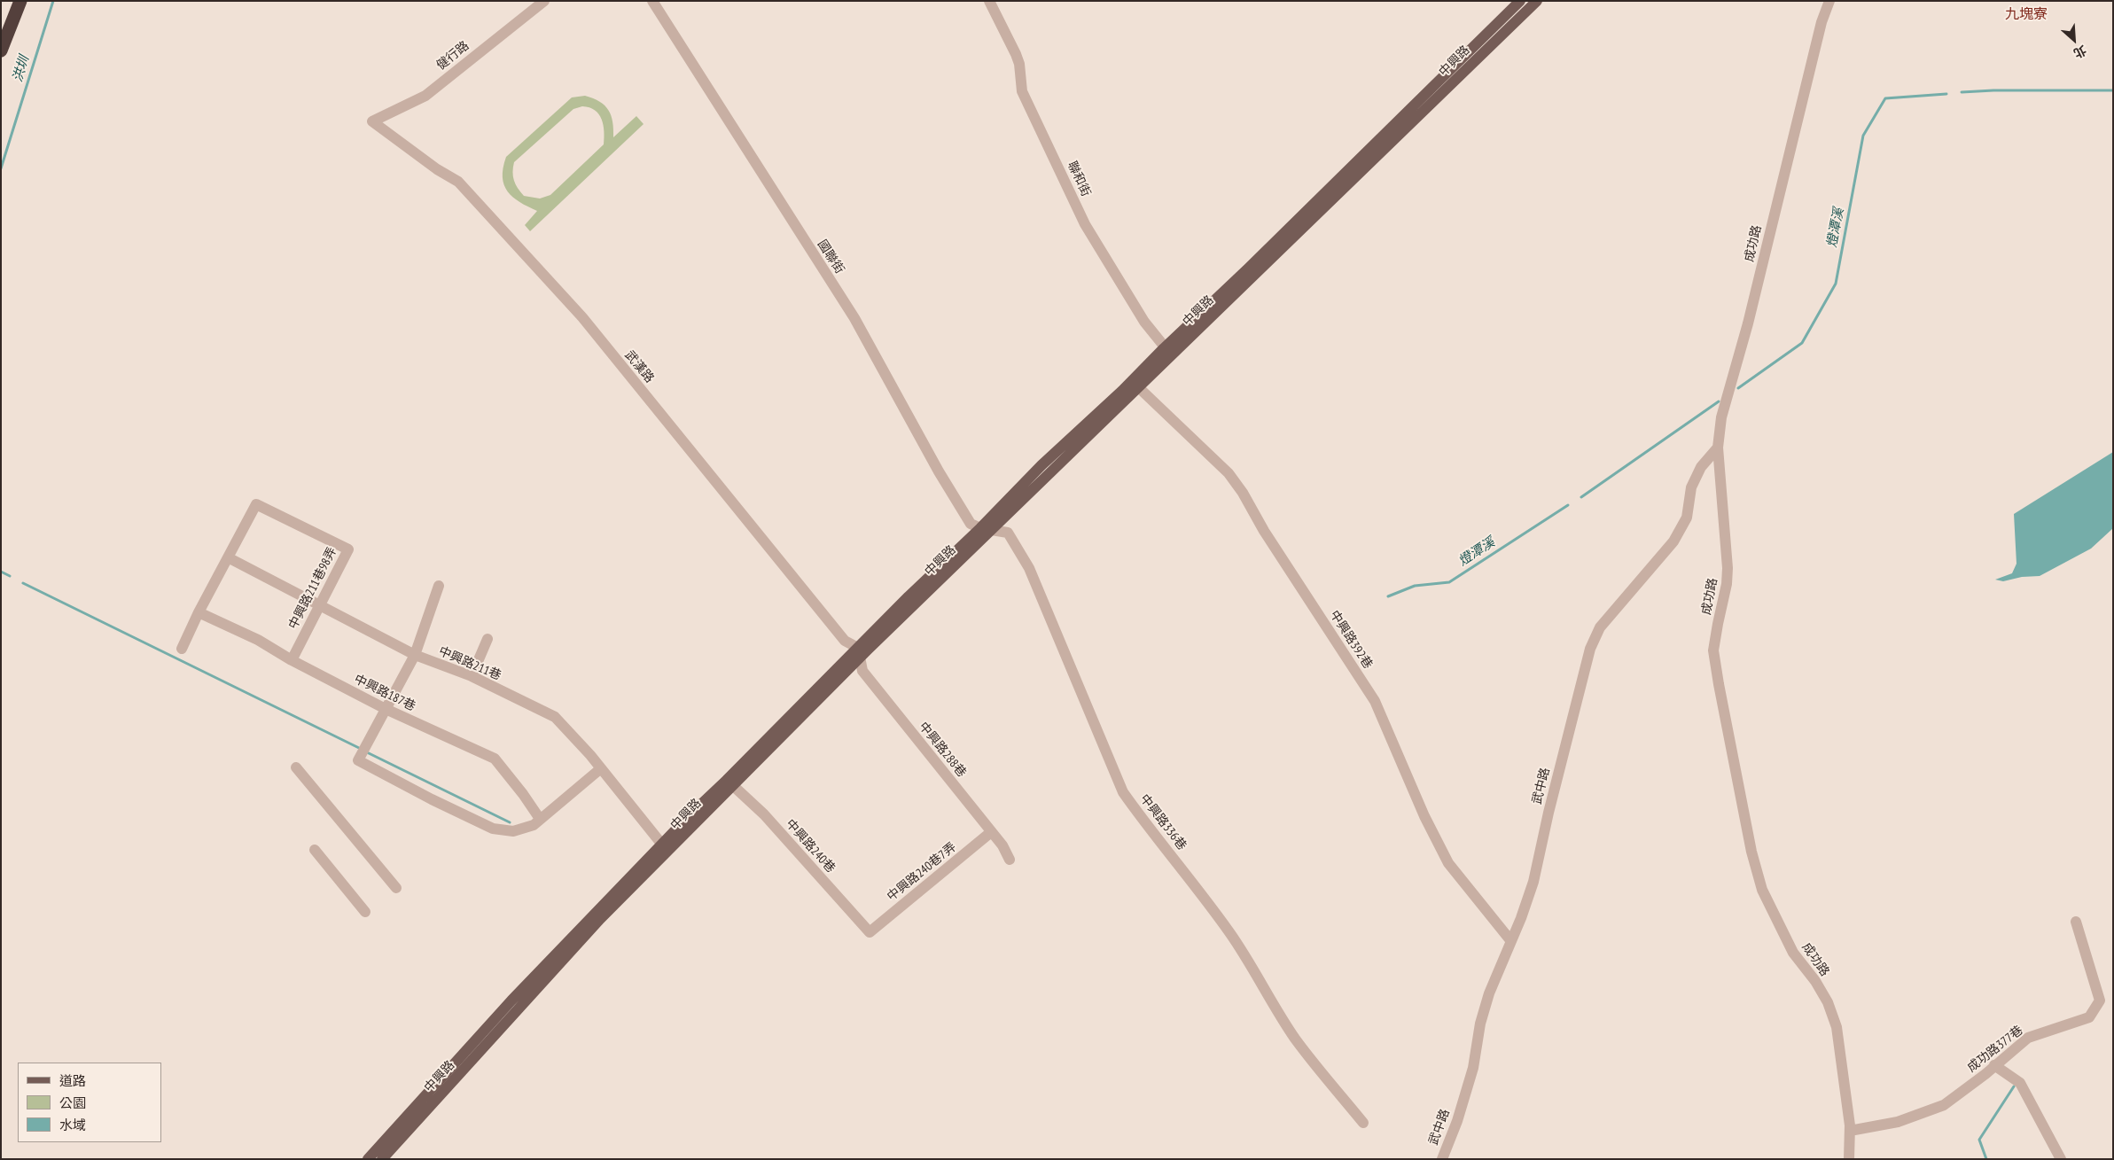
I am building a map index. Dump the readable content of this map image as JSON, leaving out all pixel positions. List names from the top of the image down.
{
  "streets": {
    "main road": ["中興路"],
    "street": [
      "健行路",
      "聯和街",
      "成功路",
      "國聯街",
      "武漢路",
      "中興路211巷98弄",
      "中興路392巷",
      "中興路211巷",
      "中興路187巷",
      "中興路288巷",
      "武中路",
      "中興路336巷",
      "中興路240巷",
      "中興路240巷7弄",
      "成功路377巷"
    ]
  },
  "crossings": [
    ["健行路", "武漢路"],
    ["中興路", "聯和街"],
    ["中興路", "國聯街"],
    ["中興路", "武漢路"],
    ["中興路", "中興路392巷"],
    ["中興路", "中興路211巷"],
    ["中興路", "中興路288巷"],
    ["中興路", "中興路336巷"],
    ["中興路", "中興路240巷"],
    ["成功路", "武中路"],
    ["成功路", "成功路377巷"],
    ["國聯街", "中興路336巷"],
    ["武漢路", "中興路288巷"],
    ["中興路211巷98弄", "中興路211巷"],
    ["中興路211巷98弄", "中興路187巷"],
    ["中興路392巷", "武中路"],
    ["中興路288巷", "中興路240巷7弄"],
    ["中興路240巷", "中興路240巷7弄"]
  ],
  "districts": ["九塊寮"],
  "water": ["洪圳", "燈潭溪"],
  "legend": ["道路", "公園", "水域"],
  "north": "bottom right"
}
